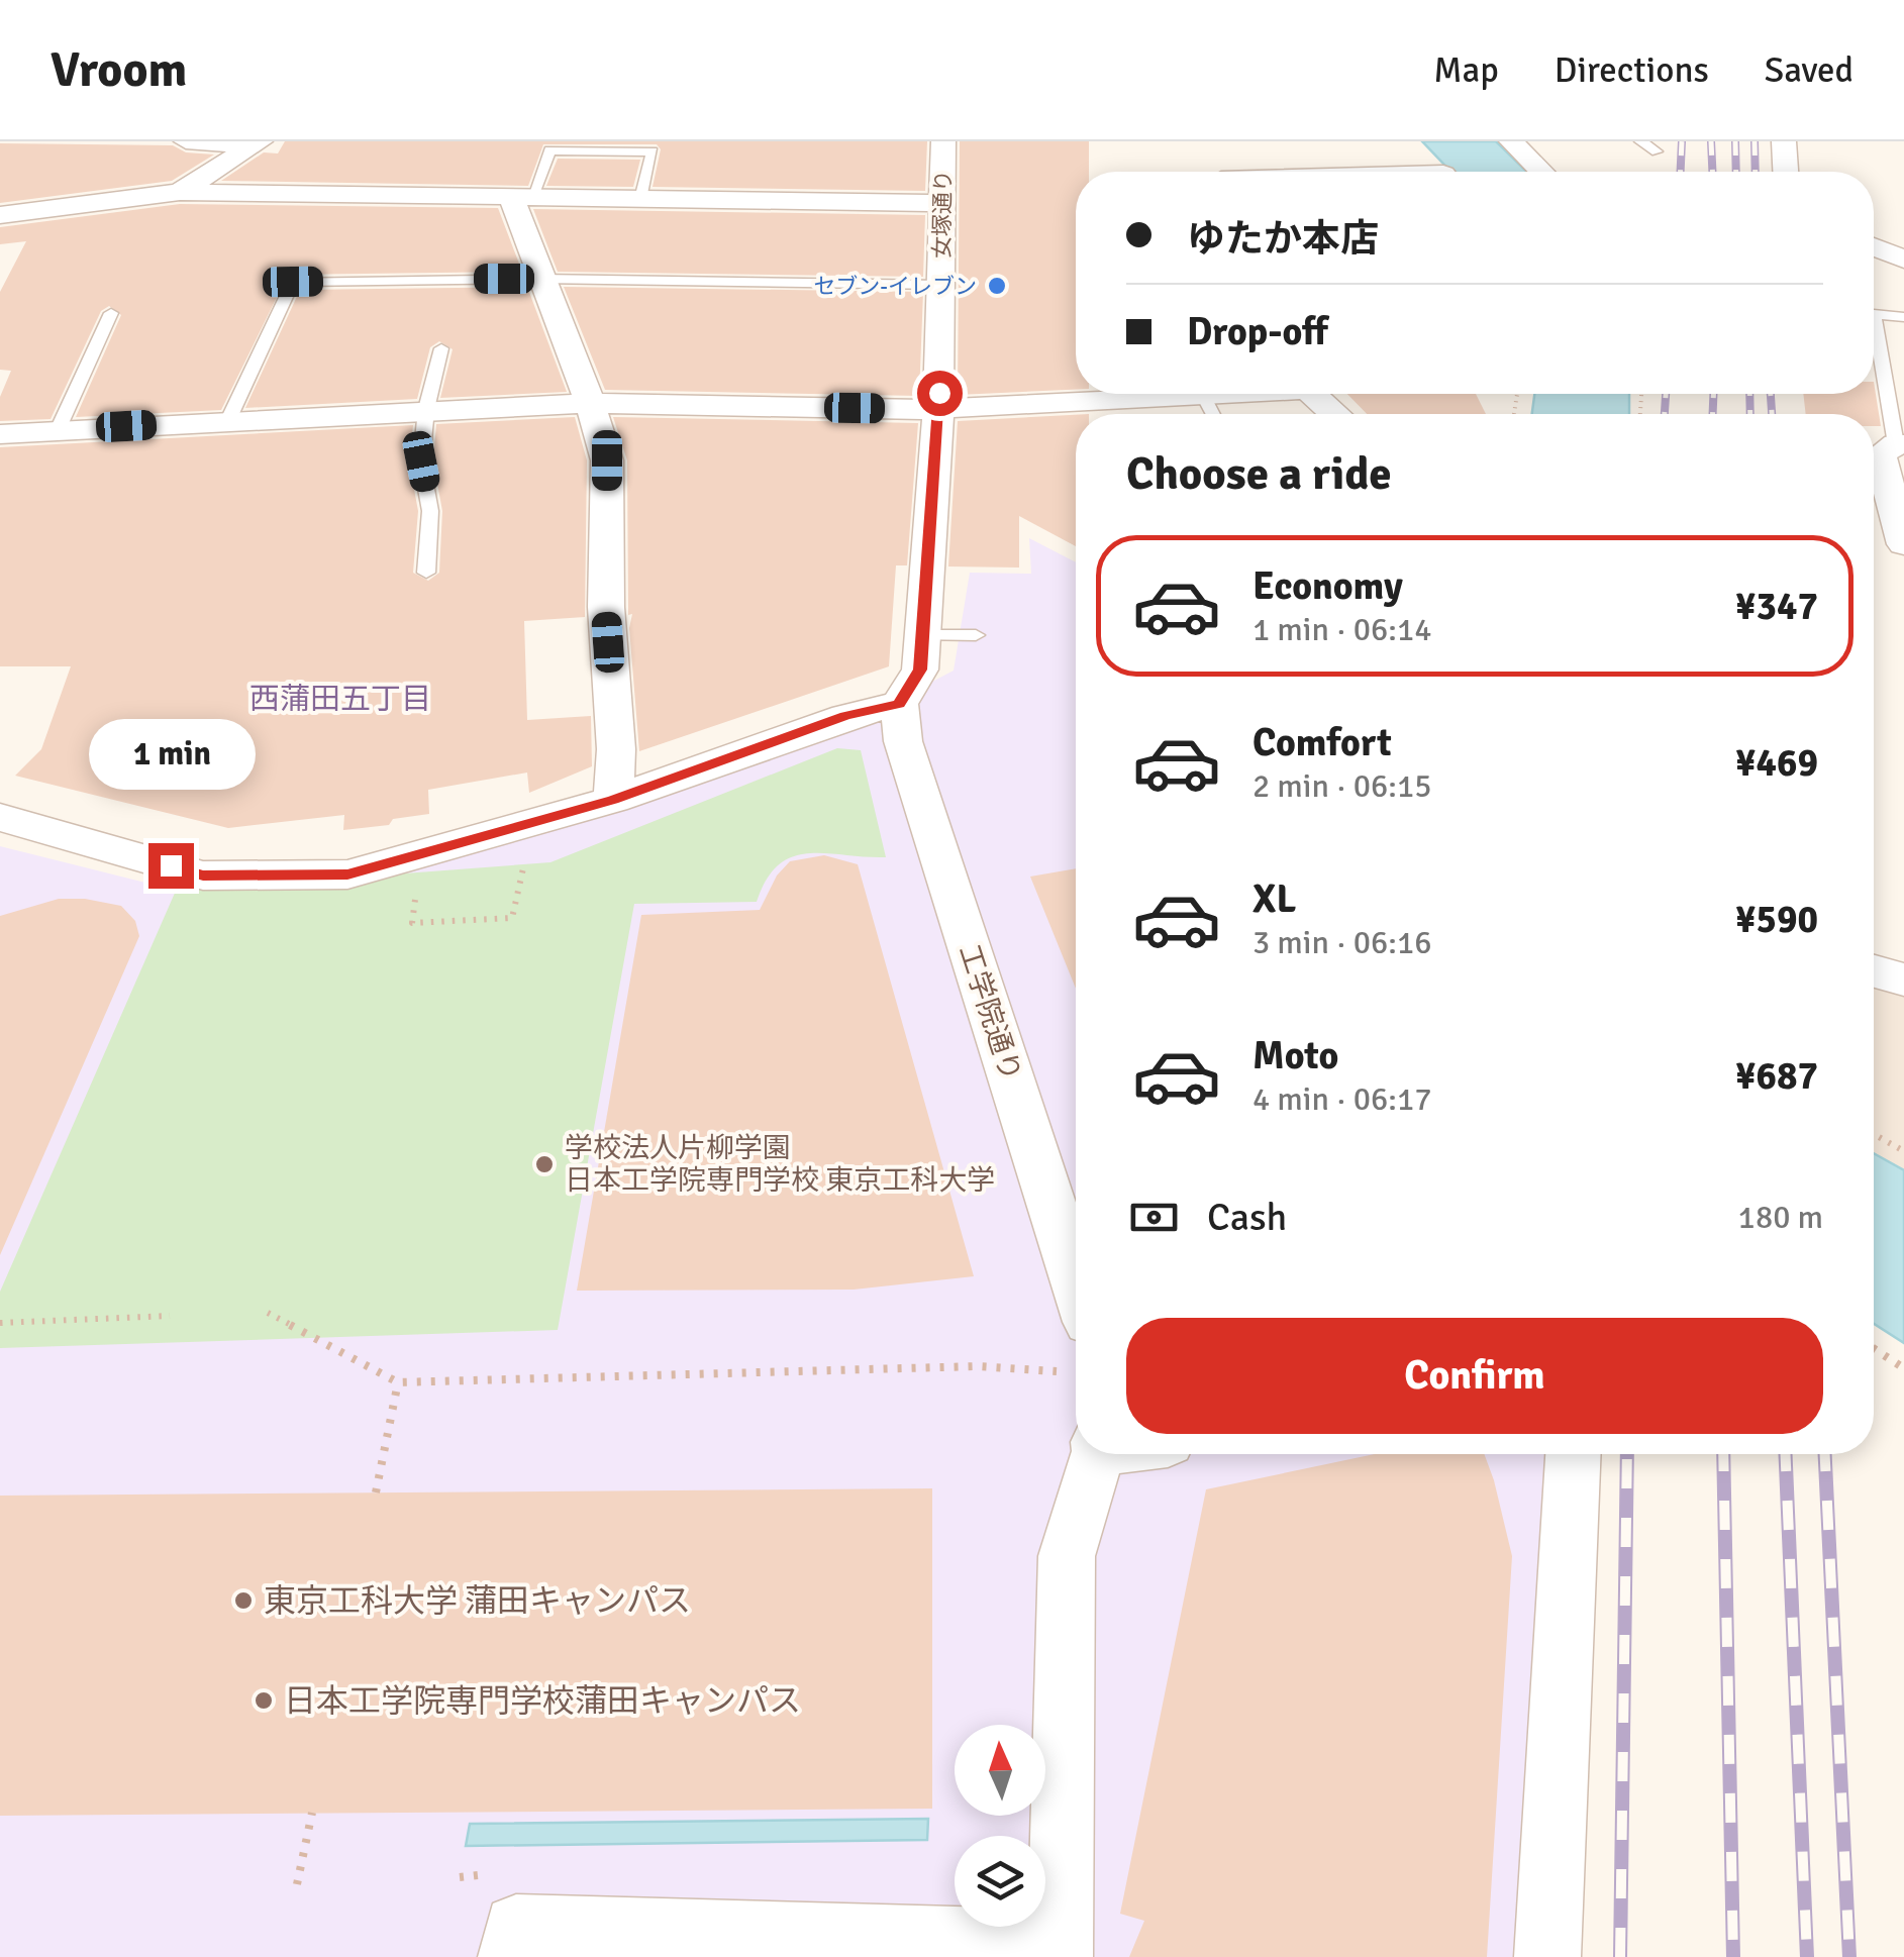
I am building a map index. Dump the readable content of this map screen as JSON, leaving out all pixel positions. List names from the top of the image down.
{
  "streets": {
    "street": ["女塚通り", "工学院通り"]
  },
  "crossings": [
    ["女塚通り", "工学院通り"]
  ],
  "districts": ["西蒲田五丁目"],
  "places": [
    "セブン-イレブン",
    "学校法人片柳学園 日本工学院専門学校 東京工科大学",
    "東京工科大学 蒲田キャンパス",
    "日本工学院専門学校蒲田キャンパス"
  ],
  "north": "top",
  "page": {
    "header": "Vroom",
    "nav": ["Map", "Directions", "Saved"],
    "banner": ["ゆたか本店", "Drop-off"],
    "heading": "Choose a ride",
    "list": [
      {
        "name": "Economy",
        "note": "1 min · 06:14",
        "value": "¥347"
      },
      {
        "name": "Comfort",
        "note": "2 min · 06:15",
        "value": "¥469"
      },
      {
        "name": "XL",
        "note": "3 min · 06:16",
        "value": "¥590"
      },
      {
        "name": "Moto",
        "note": "4 min · 06:17",
        "value": "¥687"
      }
    ],
    "bubble": "1 min",
    "pay": ["Cash", "180 m"],
    "buttons": "Confirm"
  }
}
